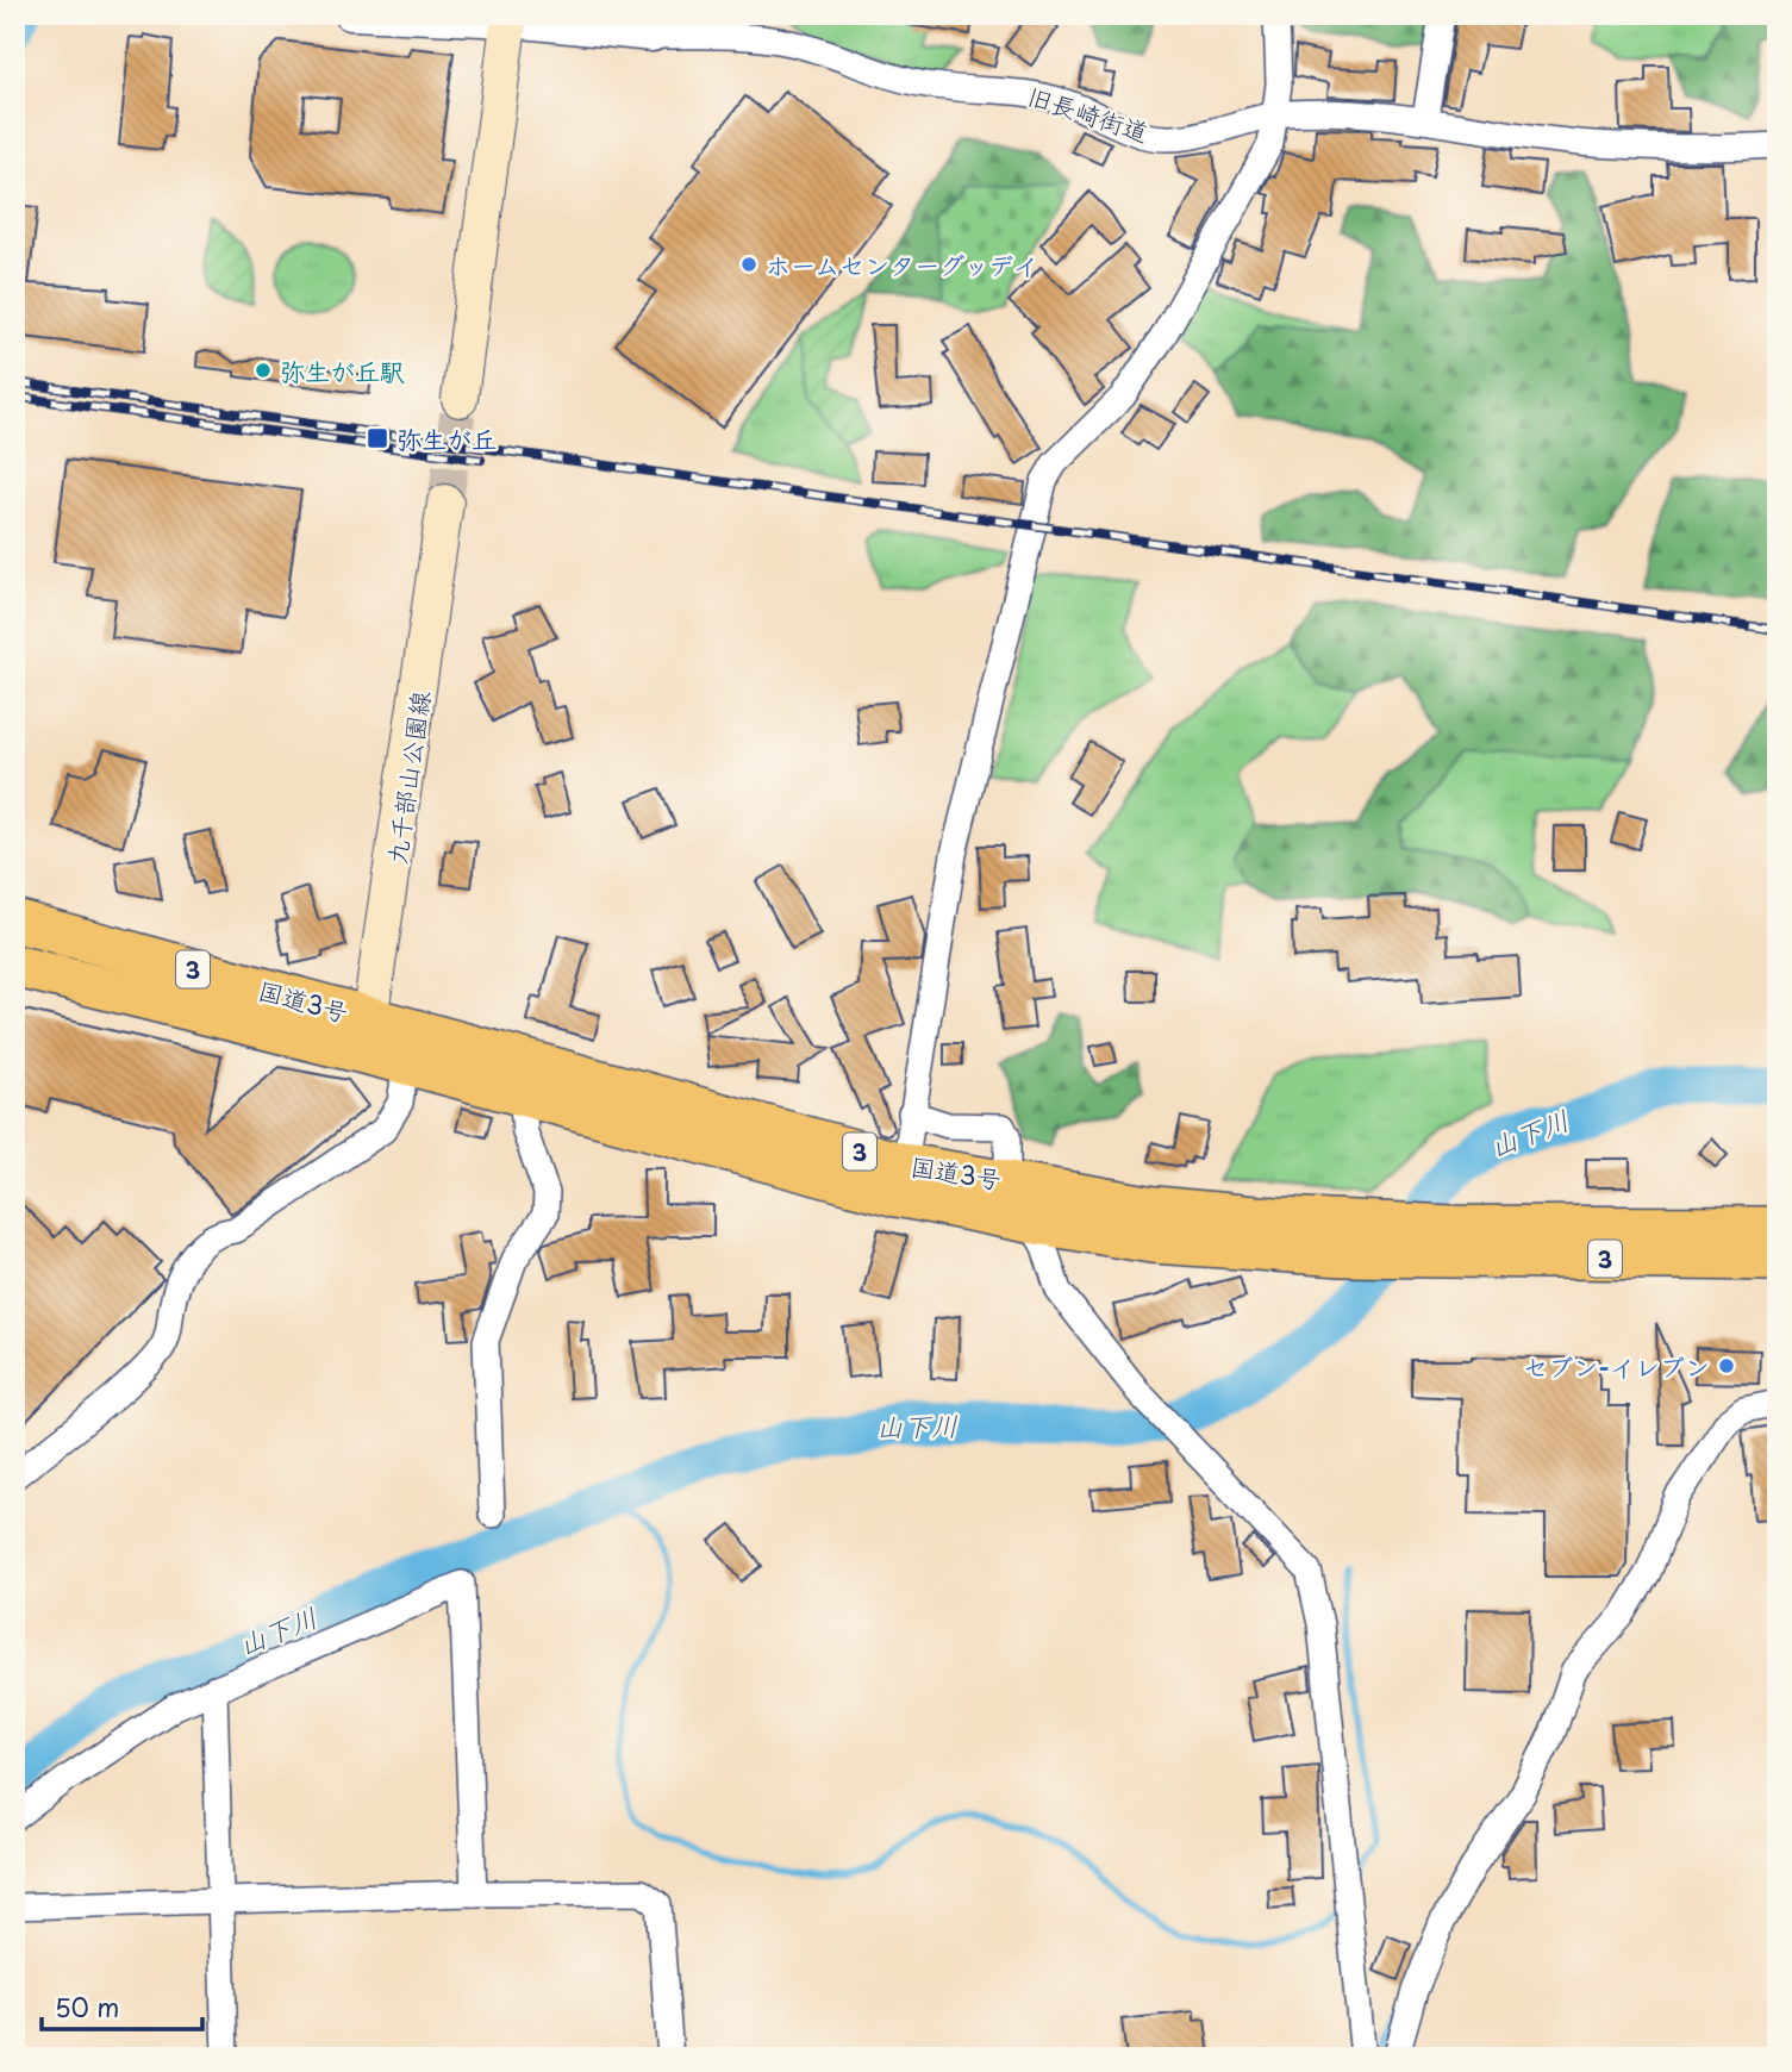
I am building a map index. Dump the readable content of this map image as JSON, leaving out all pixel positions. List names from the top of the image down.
{
  "streets": {
    "highway": ["3", "国道3号"],
    "main road": ["九千部山公園線"],
    "street": ["旧長崎街道"]
  },
  "crossings": [
    ["九千部山公園線", "国道3号"]
  ],
  "water": ["山下川"],
  "places": {
    "other": ["ホームセンターグッデイ", "弥生が丘駅", "セブン-イレブン"],
    "transit": ["弥生が丘"]
  },
  "scale_bar": "50 m"
}
